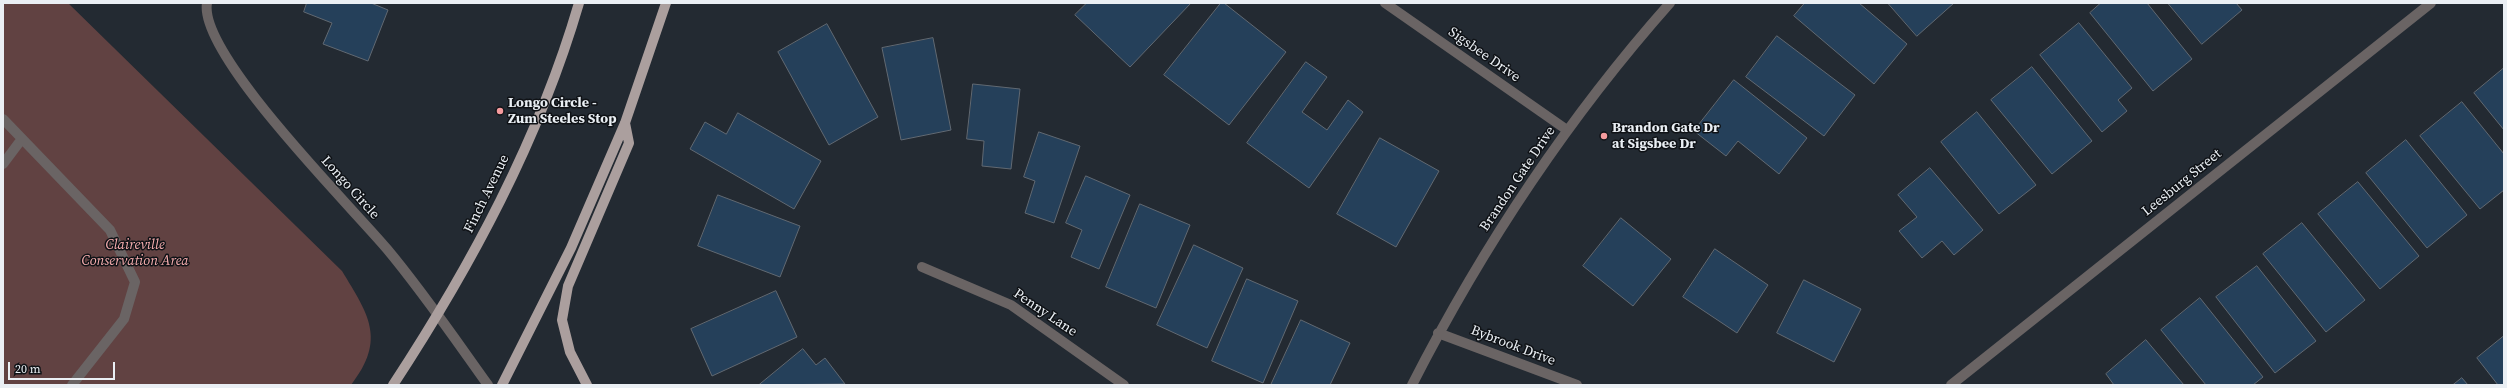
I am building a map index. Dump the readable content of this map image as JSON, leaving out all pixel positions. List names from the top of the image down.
{
  "streets": {
    "main road": ["Finch Avenue"],
    "street": [
      "Sigsbee Drive",
      "Brandon Gate Drive",
      "Leesburg Street",
      "Longo Circle",
      "Penny Lane",
      "Bybrook Drive"
    ]
  },
  "crossings": [
    ["Sigsbee Drive", "Brandon Gate Drive"],
    ["Brandon Gate Drive", "Bybrook Drive"],
    ["Longo Circle", "Finch Avenue"]
  ],
  "parks": ["Claireville Conservation Area"],
  "places": ["Longo Circle - Zum Steeles Stop", "Brandon Gate Dr at Sigsbee Dr"],
  "scale_bar": "20 m"
}
